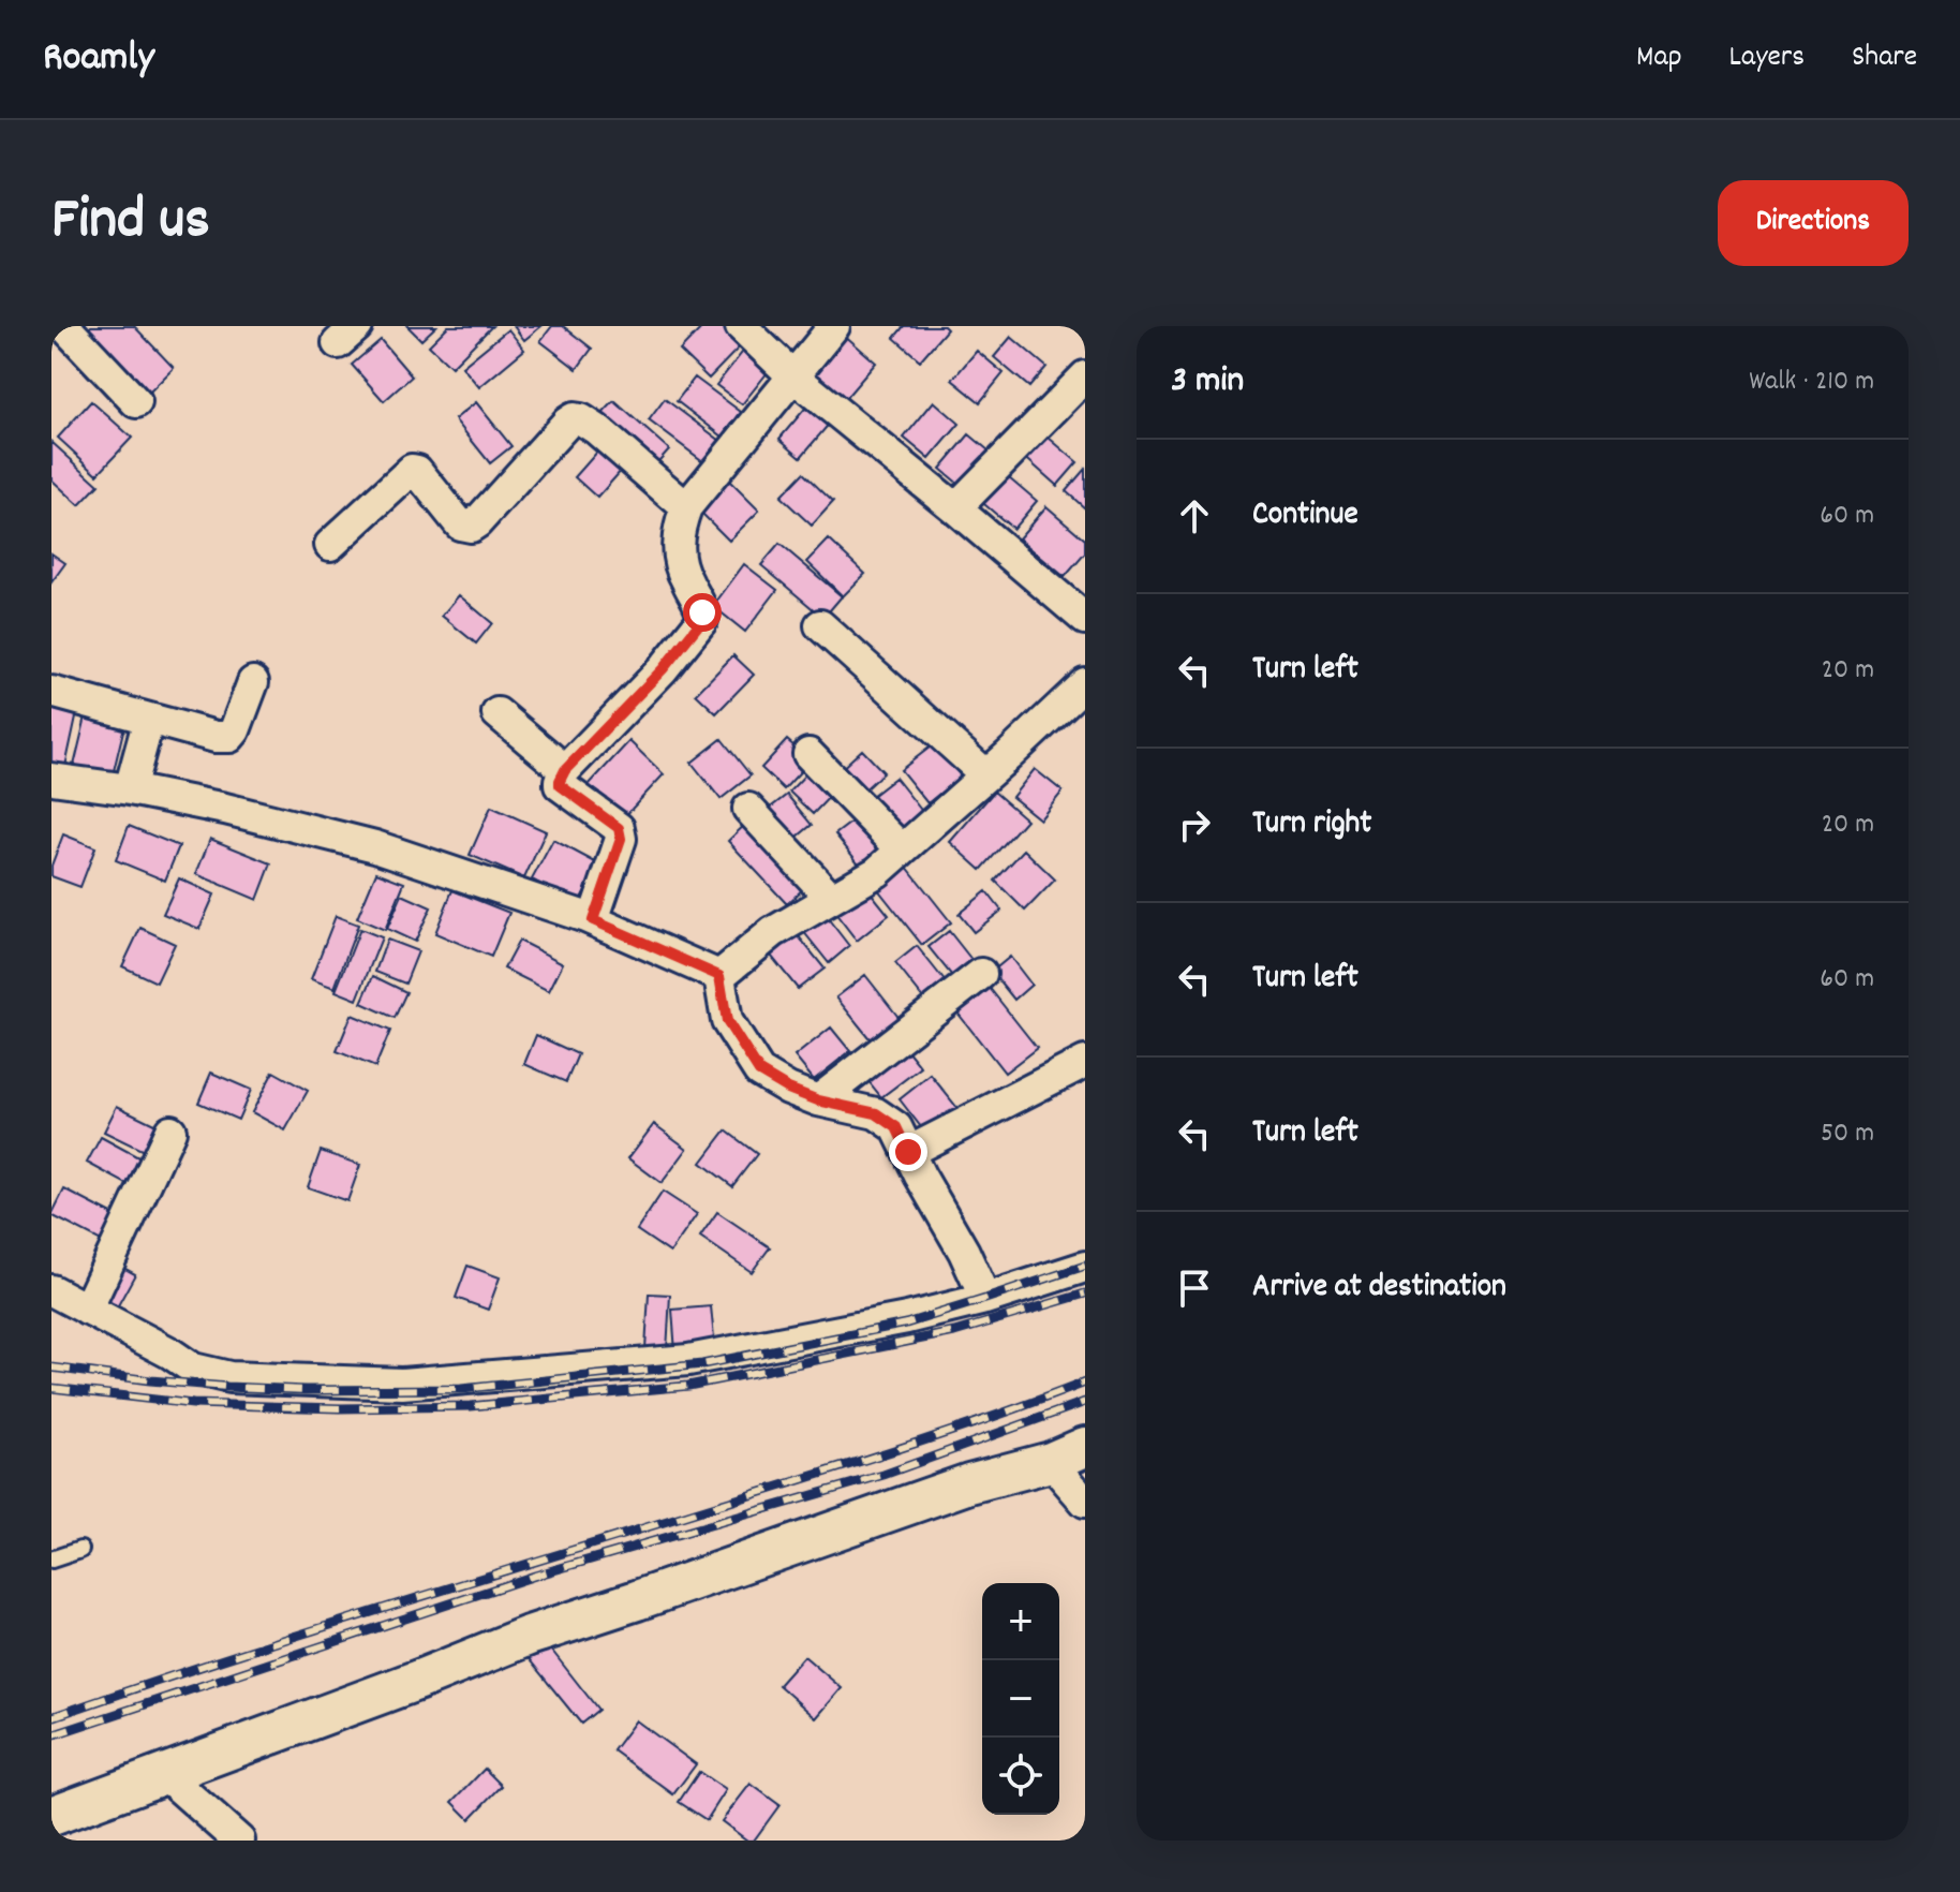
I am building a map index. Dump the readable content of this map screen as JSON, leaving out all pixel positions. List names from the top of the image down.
{
  "page": {
    "header": "Roamly",
    "nav": ["Map", "Layers", "Share"],
    "title": "Find us",
    "buttons": "Directions",
    "heading": ["3 min", "Walk · 210 m"],
    "list": [
      ["Continue", "60 m"],
      ["Turn left", "20 m"],
      ["Turn right", "20 m"],
      ["Turn left", "60 m"],
      ["Turn left", "50 m"],
      "Arrive at destination"
    ],
    "map_buttons": ["+", "−"]
  }
}
